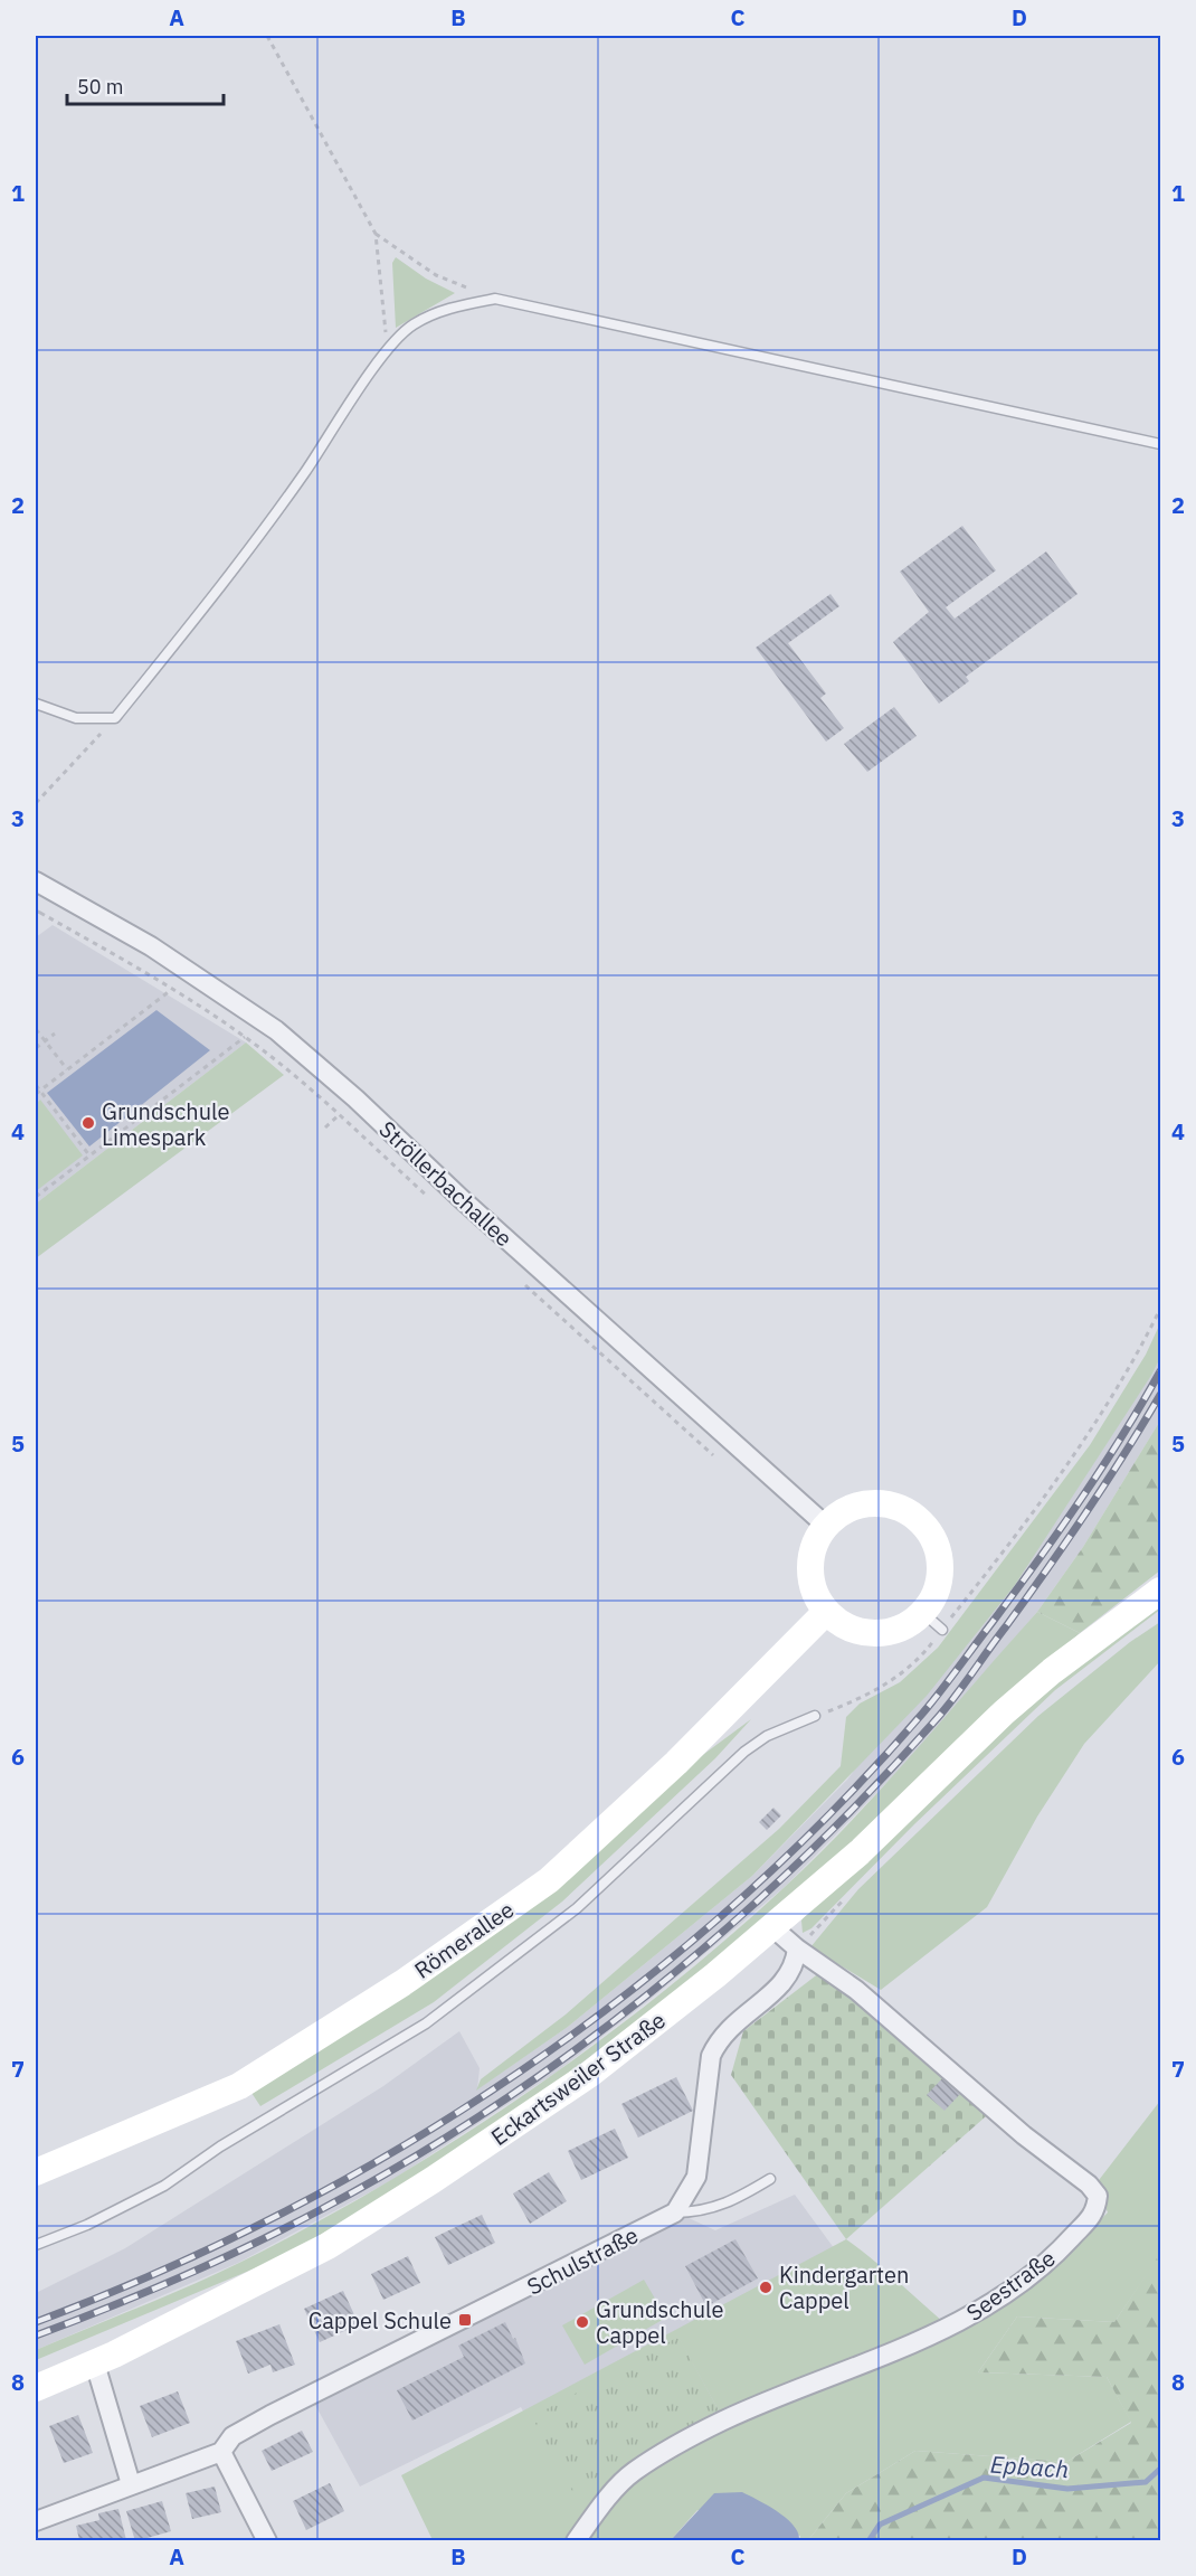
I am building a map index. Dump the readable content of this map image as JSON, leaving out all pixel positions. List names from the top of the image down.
{
  "streets": {
    "street": [
      "Ströllerbachallee",
      "Römerallee",
      "Eckartsweiler Straße",
      "Schulstraße",
      "Seestraße"
    ]
  },
  "crossings": [
    ["Ströllerbachallee", "Römerallee"],
    ["Eckartsweiler Straße", "Seestraße"]
  ],
  "water": ["Epbach"],
  "places": {
    "other": ["Grundschule Limespark", "Kindergarten Cappel", "Grundschule Cappel"],
    "transit": ["Cappel Schule"]
  },
  "scale_bar": "50 m",
  "grid": {
    "columns": [
      "A",
      "B",
      "C",
      "D"
    ],
    "rows": [
      "1",
      "2",
      "3",
      "4",
      "5",
      "6",
      "7",
      "8"
    ]
  }
}
